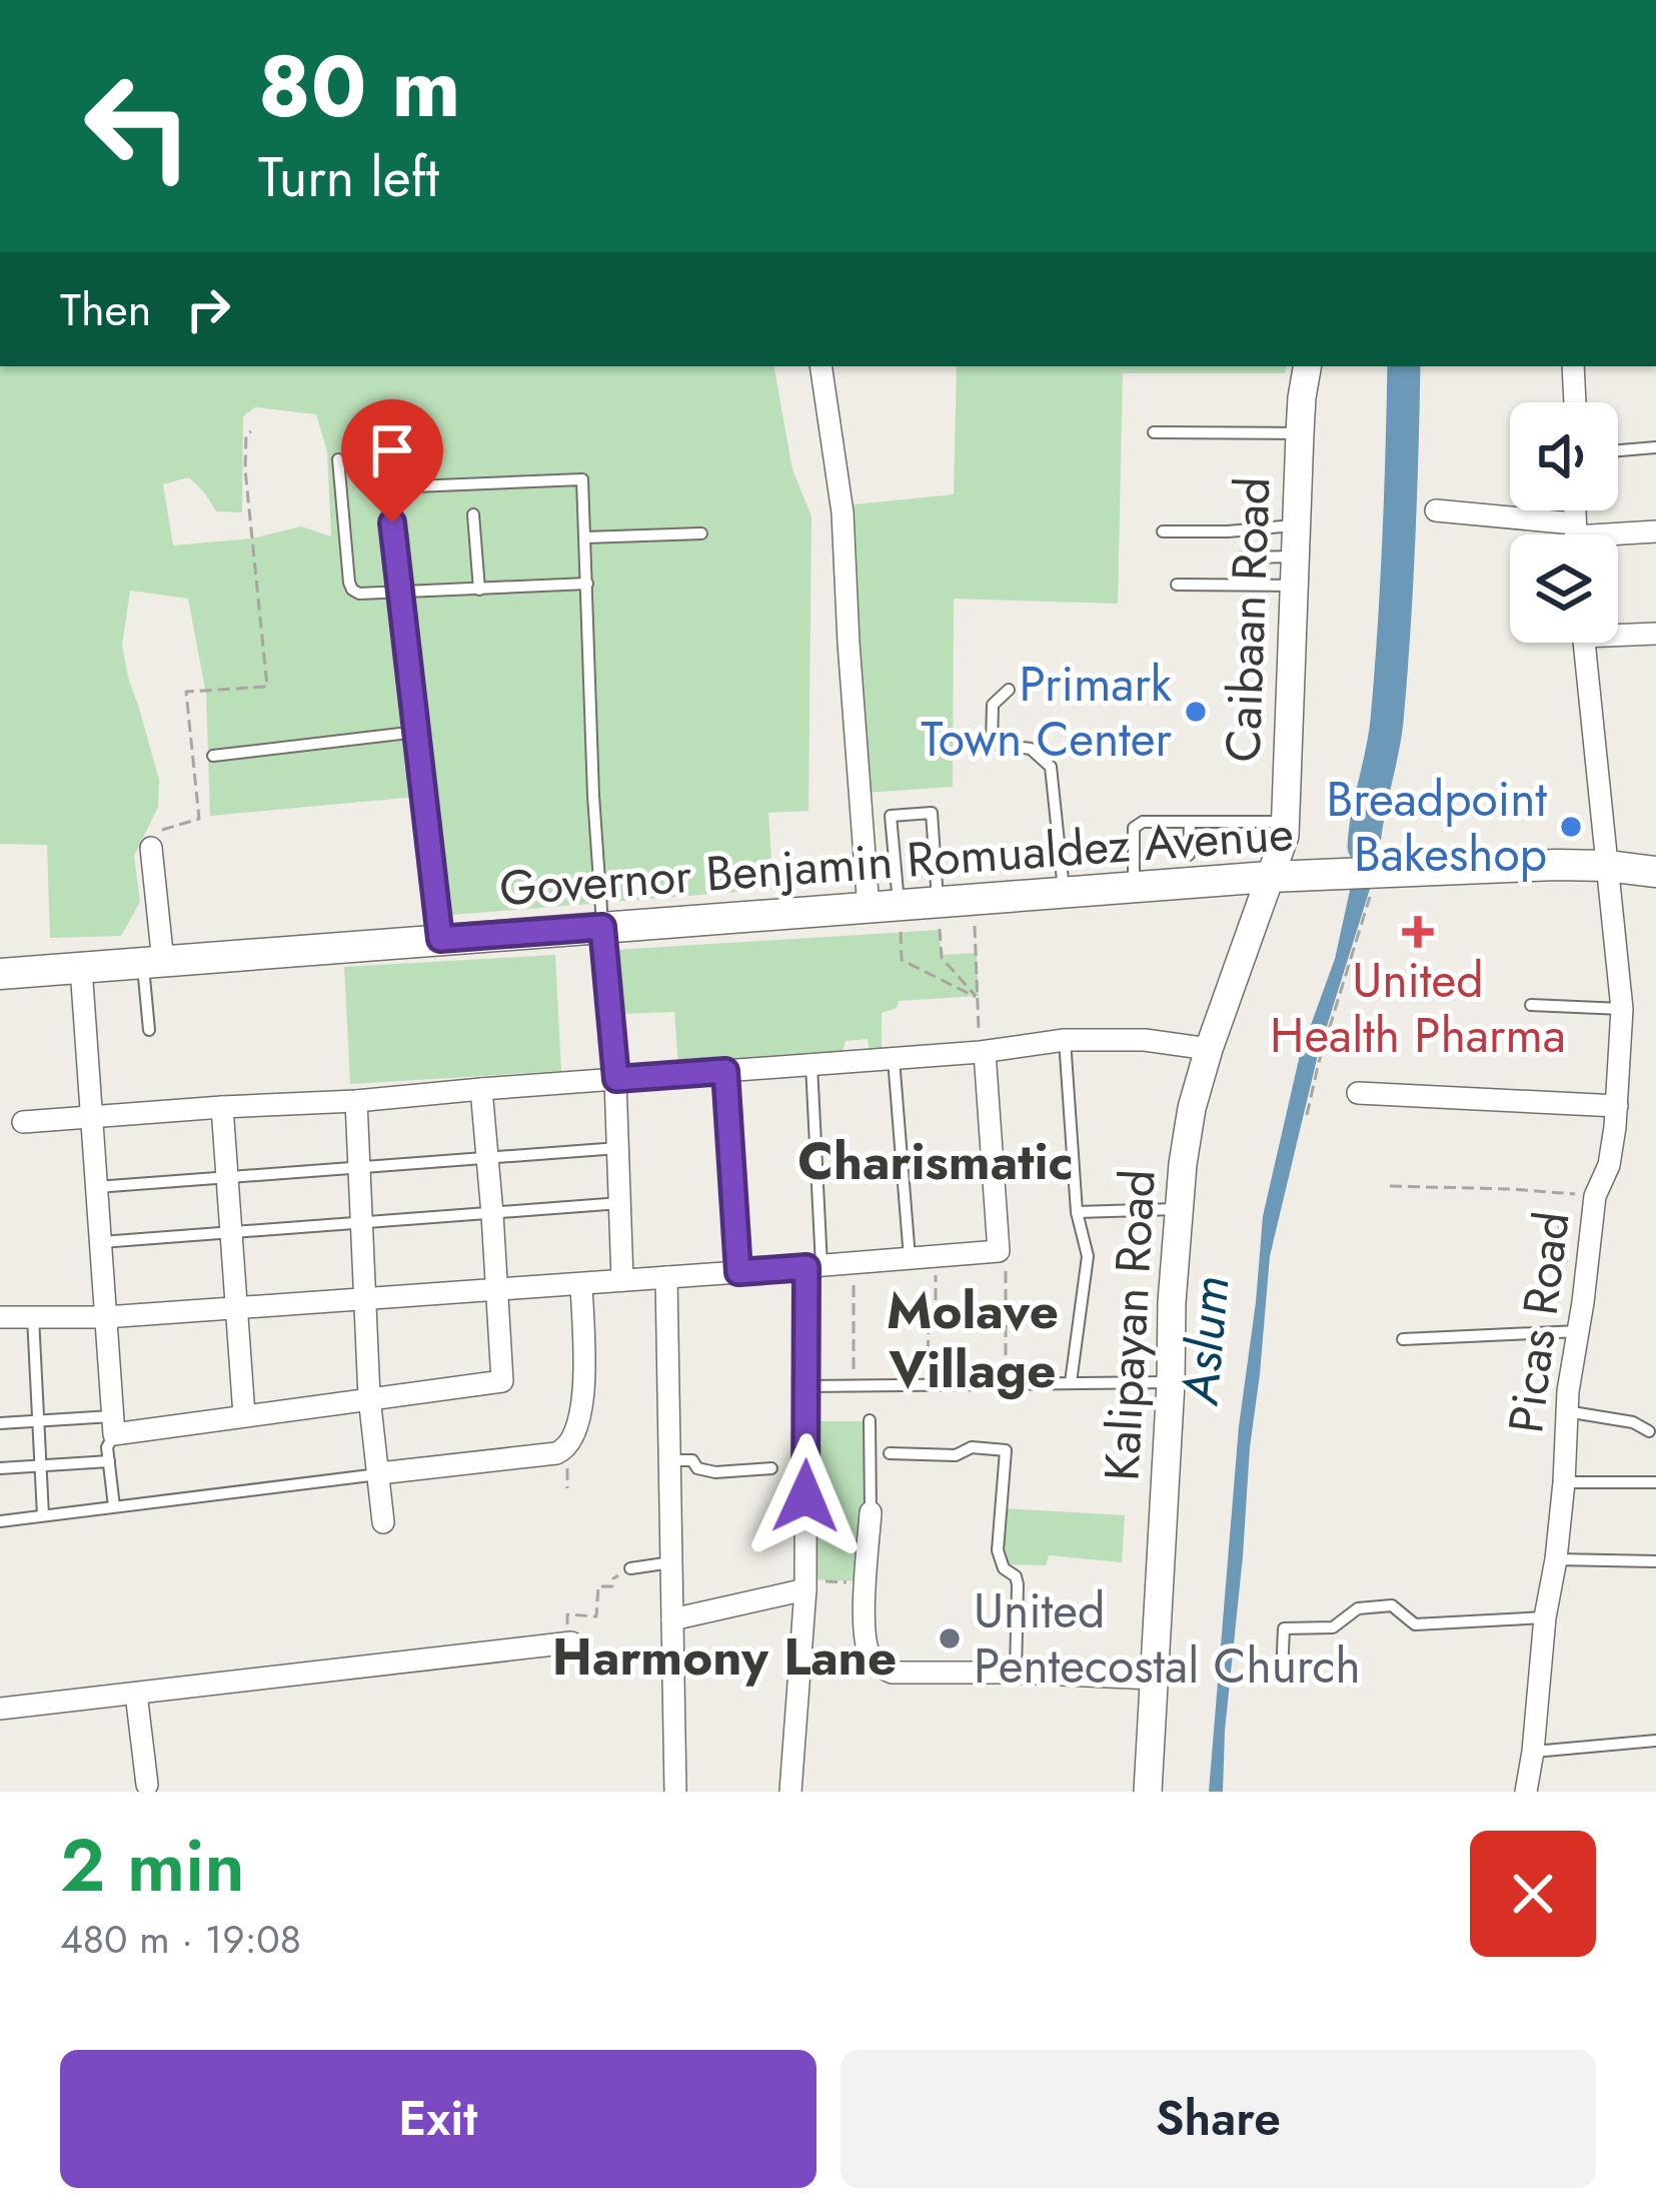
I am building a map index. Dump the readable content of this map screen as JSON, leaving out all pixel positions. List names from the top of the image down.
{
  "streets": {
    "main road": ["Governor Benjamin Romualdez Avenue"],
    "street": ["Caibaan Road", "Picas Road", "Kalipayan Road"]
  },
  "crossings": [
    ["Caibaan Road", "Governor Benjamin Romualdez Avenue"],
    ["Caibaan Road", "Kalipayan Road"],
    ["Governor Benjamin Romualdez Avenue", "Picas Road"],
    ["Governor Benjamin Romualdez Avenue", "Kalipayan Road"]
  ],
  "districts": ["Charismatic", "Molave Village", "Harmony Lane"],
  "water": ["Aslum"],
  "places": {
    "other": ["Primark Town Center", "Breadpoint Bakeshop", "United Pentecostal Church"],
    "health": ["United Health Pharma"]
  },
  "page": {
    "turn": ["80 m", "Turn left"],
    "then": "Then",
    "heading": ["2 min", "480 m · 19:08"],
    "buttons": ["Exit", "Share"]
  }
}
